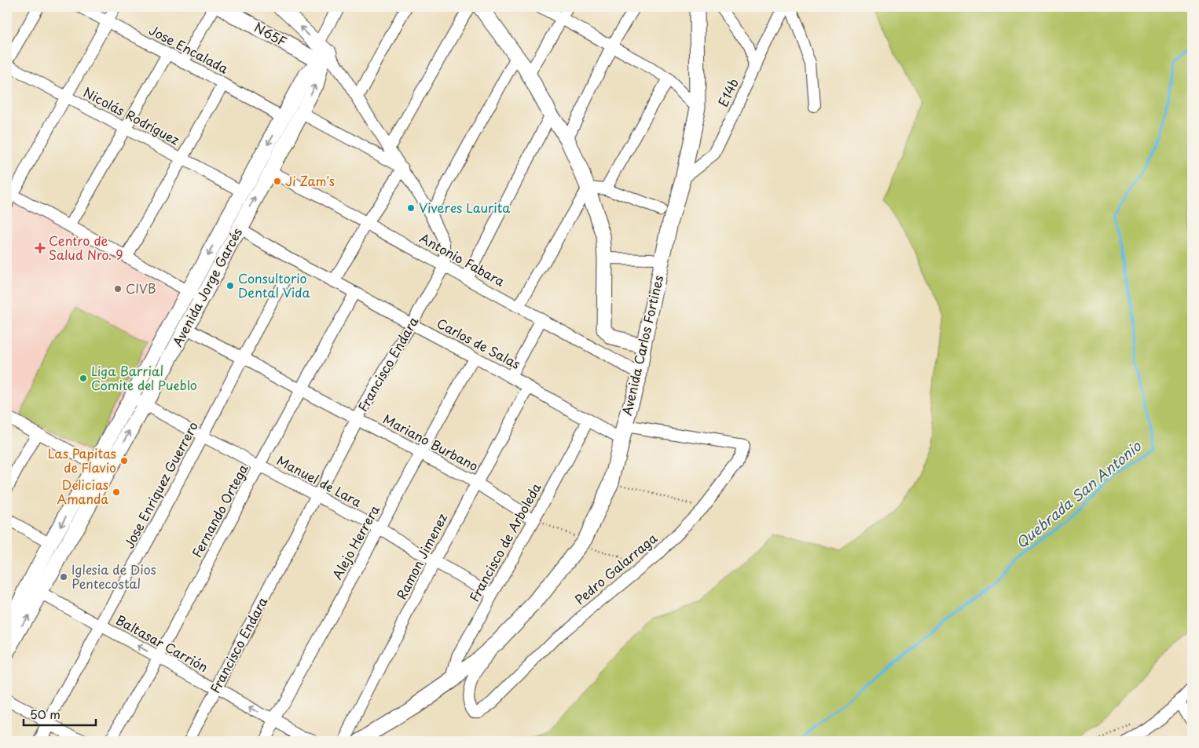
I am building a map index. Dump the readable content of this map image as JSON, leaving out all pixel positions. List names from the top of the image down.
{
  "streets": {
    "street": [
      "N65F",
      "Jose Encalada",
      "E14b",
      "Nicolás Rodríguez",
      "Antonio Fabara",
      "Avenida Jorge Garcés",
      "Carlos de Salas",
      "Avenida Carlos Fortines",
      "Francisco Endara",
      "Mariano Burbano",
      "Manuel de Lara",
      "Jose Enriquez Guerrero",
      "Fernando Ortega",
      "Alejo Herrera",
      "Francisco de Arboleda",
      "Ramon Jimenez",
      "Pedro Galarraga",
      "Baltasar Carrión"
    ]
  },
  "crossings": [
    ["N65F", "Avenida Jorge Garcés"],
    ["N65F", "Francisco Endara"],
    ["Jose Encalada", "Avenida Jorge Garcés"],
    ["E14b", "Avenida Carlos Fortines"],
    ["Nicolás Rodríguez", "Avenida Jorge Garcés"],
    ["Antonio Fabara", "Avenida Jorge Garcés"],
    ["Antonio Fabara", "Avenida Carlos Fortines"],
    ["Antonio Fabara", "Francisco Endara"],
    ["Avenida Jorge Garcés", "Carlos de Salas"],
    ["Avenida Jorge Garcés", "Francisco Endara"],
    ["Avenida Jorge Garcés", "Mariano Burbano"],
    ["Avenida Jorge Garcés", "Manuel de Lara"],
    ["Avenida Jorge Garcés", "Baltasar Carrión"],
    ["Carlos de Salas", "Avenida Carlos Fortines"],
    ["Carlos de Salas", "Francisco Endara"],
    ["Carlos de Salas", "Fernando Ortega"],
    ["Carlos de Salas", "Alejo Herrera"],
    ["Carlos de Salas", "Francisco de Arboleda"],
    ["Carlos de Salas", "Ramon Jimenez"],
    ["Carlos de Salas", "Pedro Galarraga"],
    ["Avenida Carlos Fortines", "Francisco de Arboleda"],
    ["Avenida Carlos Fortines", "Pedro Galarraga"],
    ["Francisco Endara", "Mariano Burbano"],
    ["Francisco Endara", "Manuel de Lara"],
    ["Francisco Endara", "Baltasar Carrión"],
    ["Mariano Burbano", "Jose Enriquez Guerrero"],
    ["Mariano Burbano", "Fernando Ortega"],
    ["Mariano Burbano", "Alejo Herrera"],
    ["Mariano Burbano", "Francisco de Arboleda"],
    ["Mariano Burbano", "Ramon Jimenez"],
    ["Manuel de Lara", "Jose Enriquez Guerrero"],
    ["Manuel de Lara", "Fernando Ortega"],
    ["Manuel de Lara", "Alejo Herrera"],
    ["Manuel de Lara", "Francisco de Arboleda"],
    ["Manuel de Lara", "Ramon Jimenez"],
    ["Jose Enriquez Guerrero", "Baltasar Carrión"],
    ["Fernando Ortega", "Baltasar Carrión"],
    ["Alejo Herrera", "Baltasar Carrión"]
  ],
  "one_way": ["Baltasar Carrión"],
  "water": ["Quebrada San Antonio"],
  "places": {
    "other": [
      "Ji Zam's",
      "Viveres Laurita",
      "Consultorio Dental Vida",
      "CIVB",
      "Liga Barrial Comite del Pueblo",
      "Las Papitas de Flavio",
      "Delicias Amanda",
      "Iglesia de Dios Pentecostal"
    ],
    "health": ["Centro de Salud Nro. 9"]
  },
  "scale_bar": "50 m"
}
